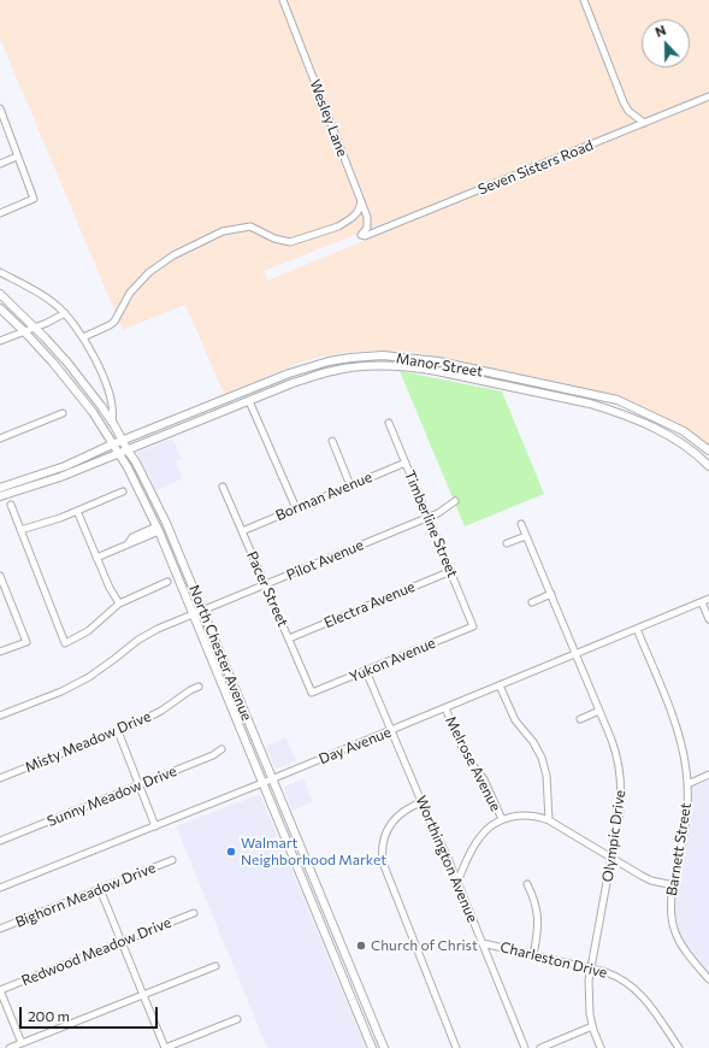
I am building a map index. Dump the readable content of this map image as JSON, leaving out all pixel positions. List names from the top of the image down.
{
  "streets": {
    "main road": ["Manor Street", "North Chester Avenue"],
    "street": [
      "Wesley Lane",
      "Seven Sisters Road",
      "Borman Avenue",
      "Timberline Street",
      "Pilot Avenue",
      "Pacer Street",
      "Electra Avenue",
      "Yukon Avenue",
      "Misty Meadow Drive",
      "Day Avenue",
      "Melrose Avenue",
      "Sunny Meadow Drive",
      "Olympic Drive",
      "Barnett Street",
      "Worthington Avenue",
      "Bighorn Meadow Drive",
      "Redwood Meadow Drive",
      "Charleston Drive"
    ]
  },
  "crossings": [
    ["Wesley Lane", "Seven Sisters Road"],
    ["Manor Street", "North Chester Avenue"],
    ["Borman Avenue", "Timberline Street"],
    ["Borman Avenue", "Pacer Street"],
    ["Timberline Street", "Pilot Avenue"],
    ["Timberline Street", "Electra Avenue"],
    ["Timberline Street", "Yukon Avenue"],
    ["Pilot Avenue", "Pacer Street"],
    ["Pilot Avenue", "North Chester Avenue"],
    ["Pacer Street", "Electra Avenue"],
    ["Pacer Street", "Yukon Avenue"],
    ["North Chester Avenue", "Day Avenue"],
    ["Yukon Avenue", "Worthington Avenue"],
    ["Day Avenue", "Melrose Avenue"],
    ["Day Avenue", "Olympic Drive"],
    ["Day Avenue", "Barnett Street"],
    ["Day Avenue", "Worthington Avenue"],
    ["Melrose Avenue", "Olympic Drive"],
    ["Melrose Avenue", "Worthington Avenue"],
    ["Melrose Avenue", "Charleston Drive"],
    ["Olympic Drive", "Worthington Avenue"],
    ["Olympic Drive", "Charleston Drive"],
    ["Worthington Avenue", "Charleston Drive"]
  ],
  "places": ["Walmart Neighborhood Market", "Church of Christ"],
  "scale_bar": "200 m",
  "north": "top"
}
